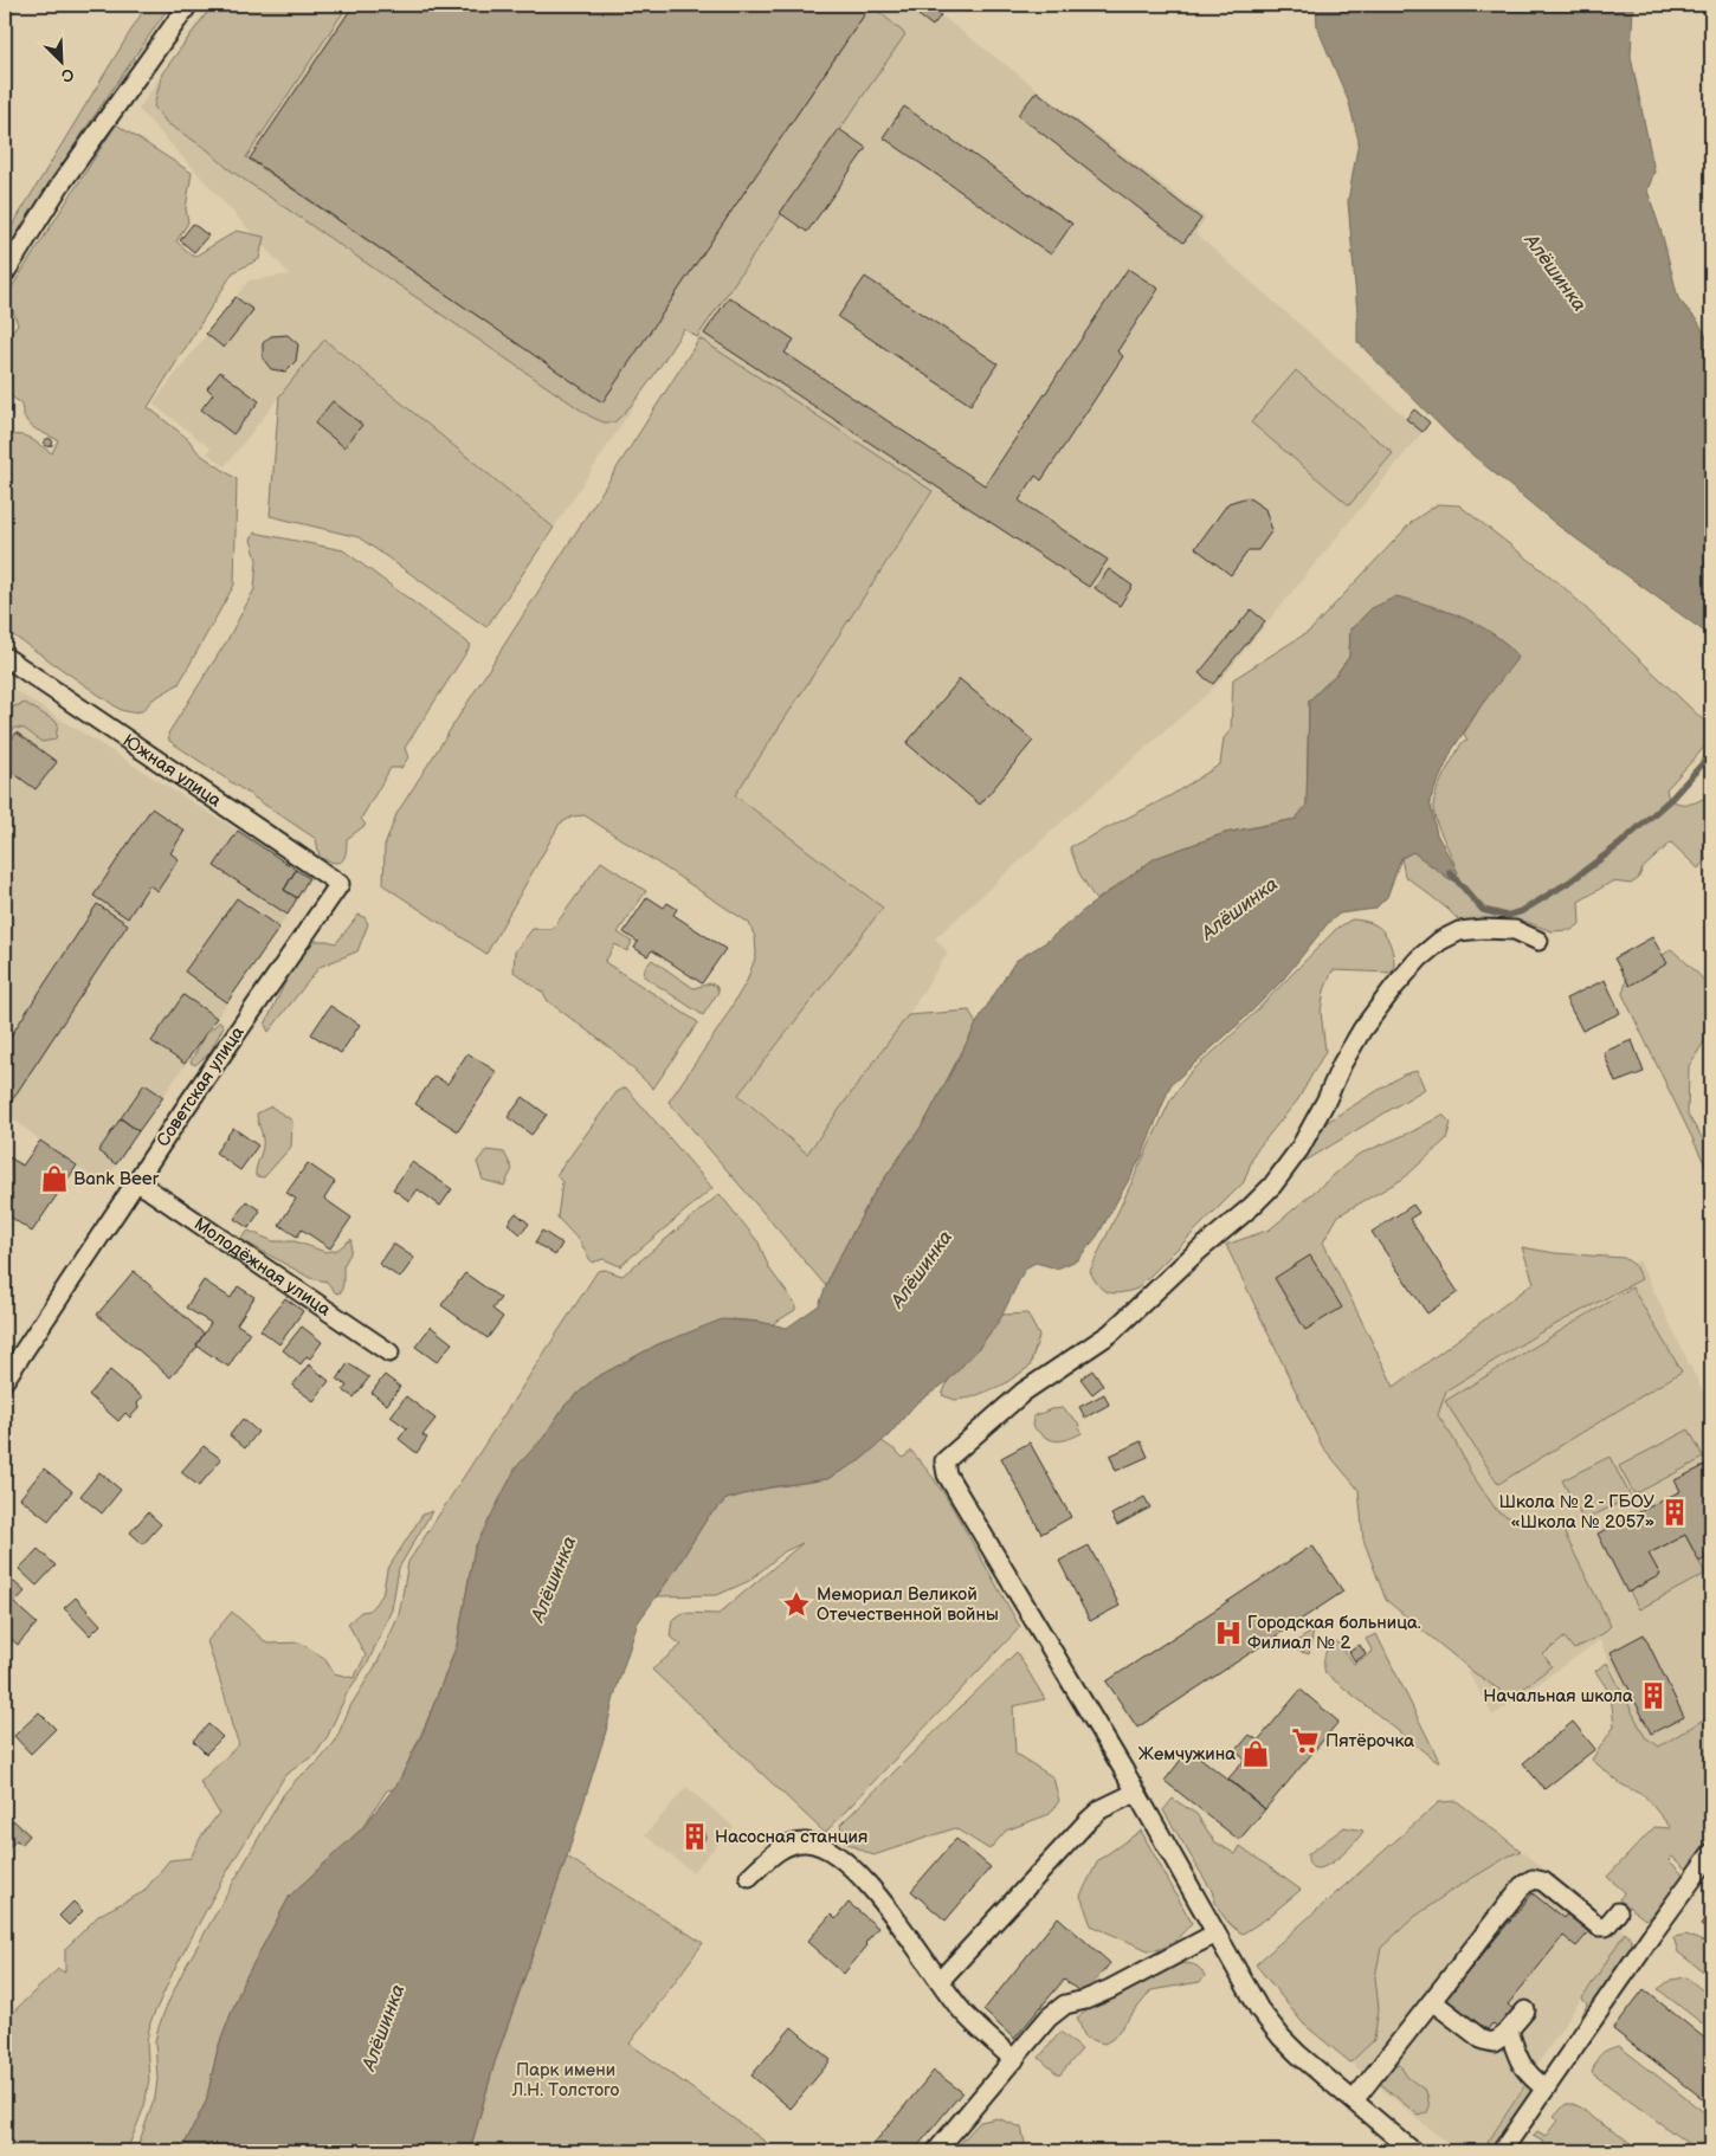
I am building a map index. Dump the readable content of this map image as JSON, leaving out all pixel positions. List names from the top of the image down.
{
  "streets": {
    "street": ["Южная улица", "Советская улица", "Молодёжная улица"]
  },
  "crossings": [
    ["Южная улица", "Советская улица"],
    ["Советская улица", "Молодёжная улица"]
  ],
  "water": ["Алёшинка"],
  "parks": ["Парк имени Л.Н. Толстого"],
  "places": {
    "shop": ["Bank Beer", "Жемчужина"],
    "building": ["Школа № 2 - ГБОУ «Школа № 2057»", "Начальная школа", "Насосная станция"],
    "place": ["Мемориал Великой Отечественной войны"],
    "hospital": ["Городская больница. Филиал № 2"],
    "supermarket": ["Пятёрочка"]
  },
  "north": "bottom right"
}
